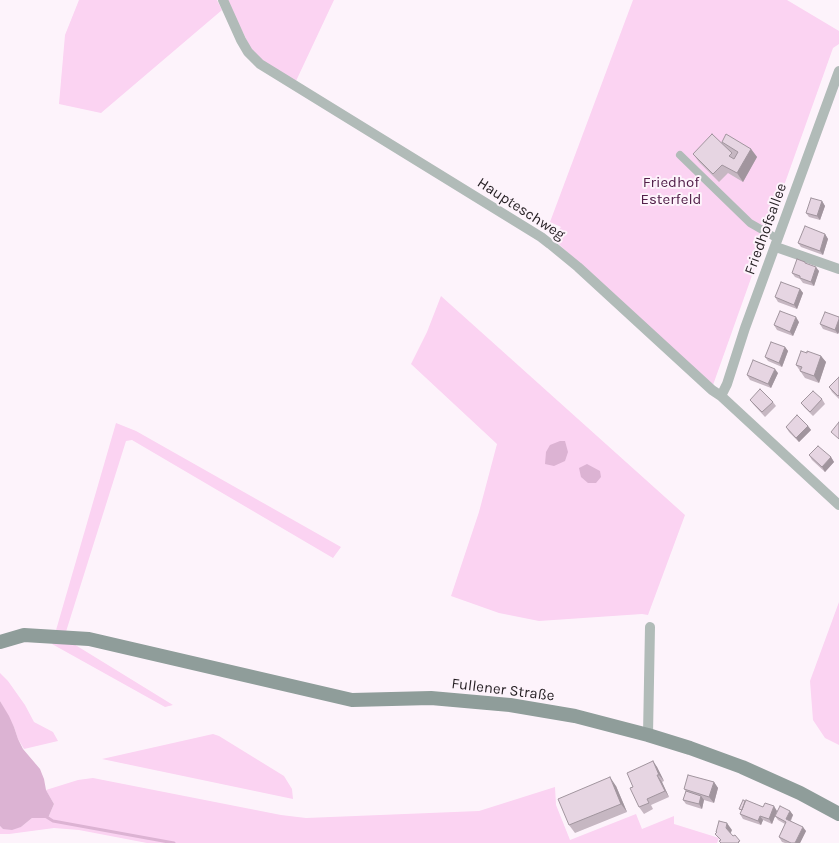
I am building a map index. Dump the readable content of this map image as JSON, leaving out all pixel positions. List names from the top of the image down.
{
  "streets": {
    "main road": ["Fullener Straße"],
    "street": ["Haupteschweg", "Friedhofsallee"]
  },
  "crossings": [
    ["Haupteschweg", "Friedhofsallee"]
  ],
  "parks": ["Friedhof Esterfeld"]
}
